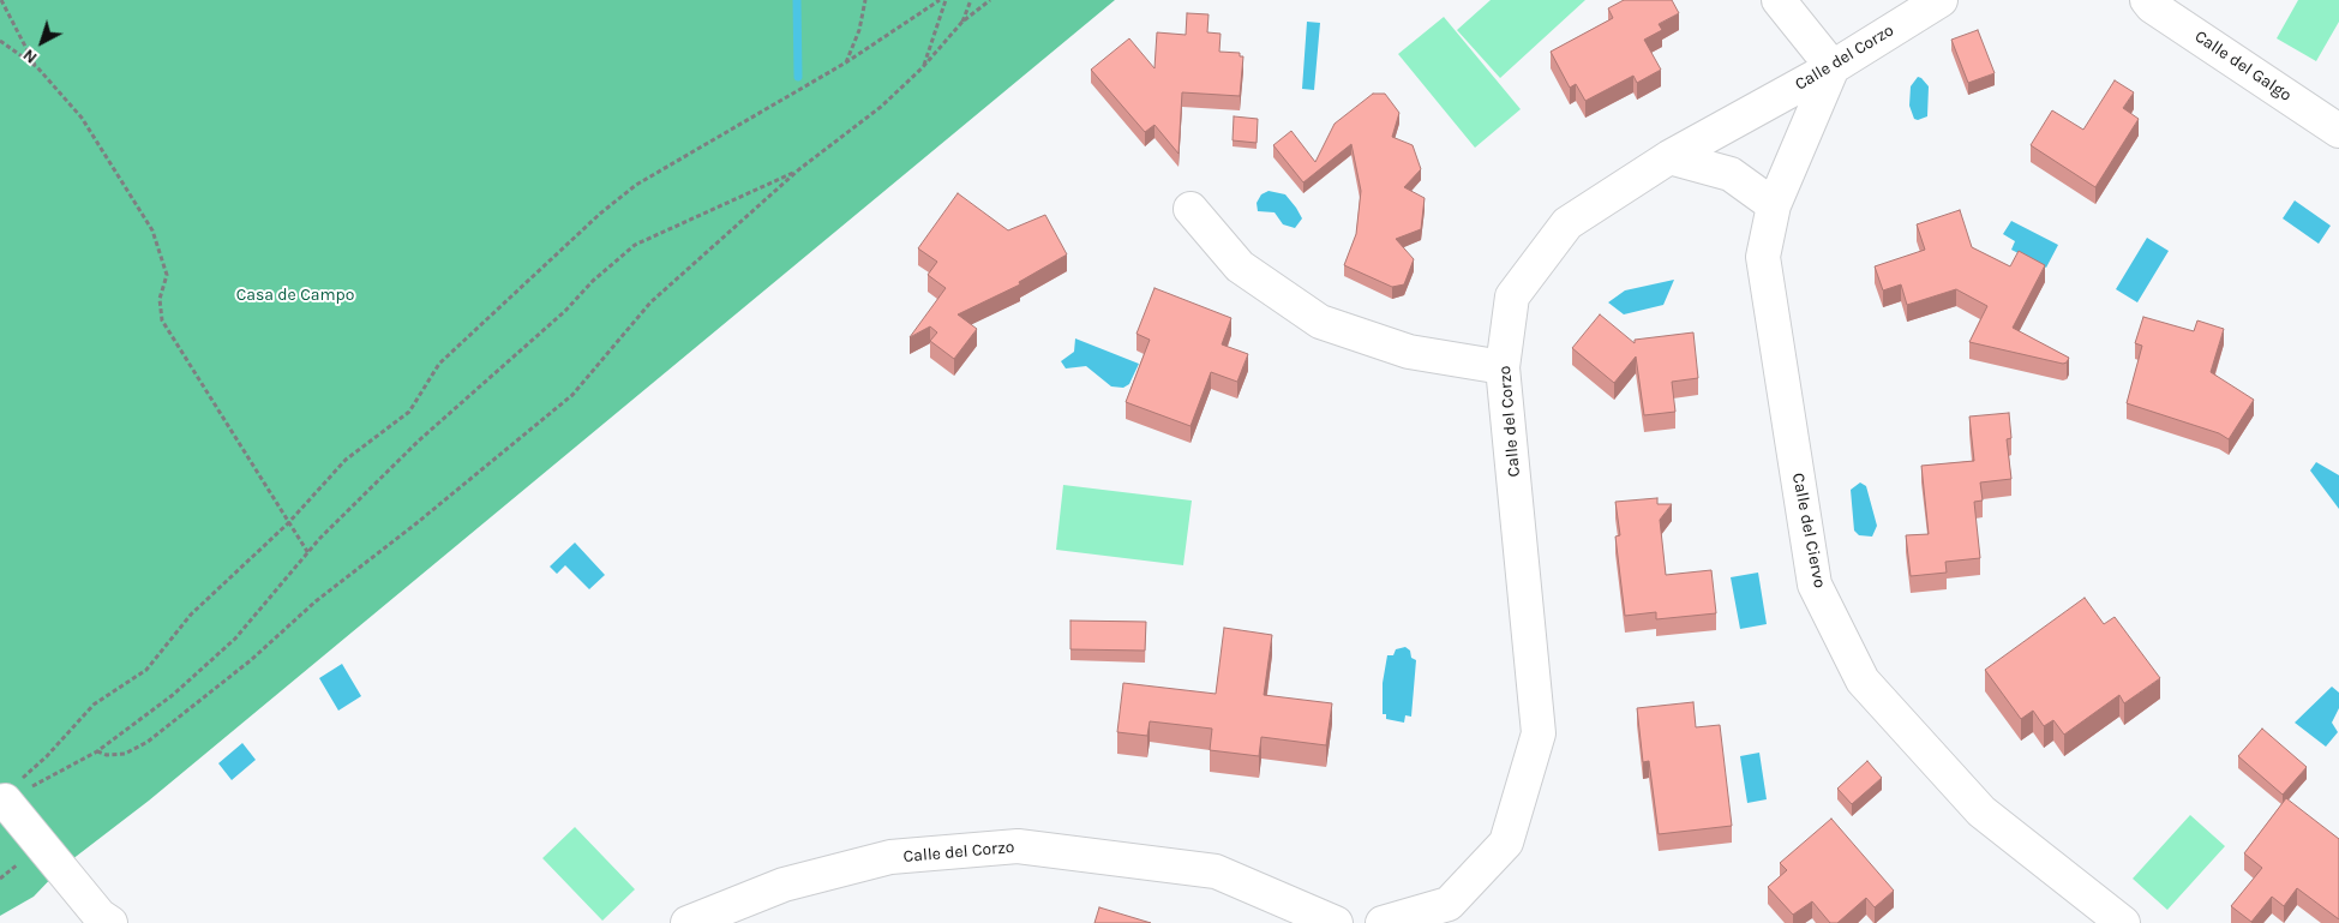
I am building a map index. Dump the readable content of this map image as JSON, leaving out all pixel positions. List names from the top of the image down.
{
  "streets": {
    "street": ["Calle del Corzo", "Calle del Galgo", "Calle del Ciervo"]
  },
  "crossings": [
    ["Calle del Corzo", "Calle del Ciervo"]
  ],
  "parks": ["Casa de Campo"],
  "north": "bottom left"
}
